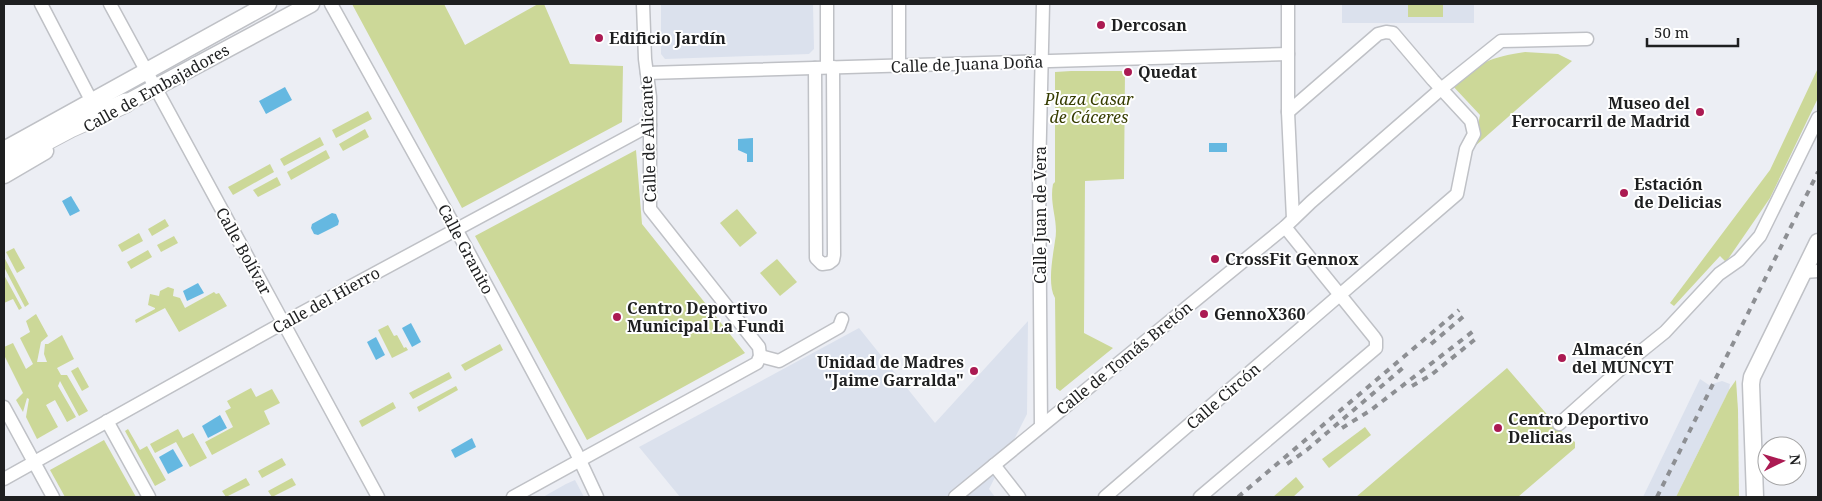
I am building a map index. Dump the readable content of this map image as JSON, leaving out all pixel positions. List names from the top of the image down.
{
  "streets": {
    "main road": ["Calle de Embajadores"],
    "street": [
      "Calle de Juana Doña",
      "Calle de Alicante",
      "Calle Juan de Vera",
      "Calle Granito",
      "Calle Bolívar",
      "Calle del Hierro",
      "Calle de Tomás Bretón",
      "Calle Circón"
    ]
  },
  "crossings": [
    ["Calle de Juana Doña", "Calle de Alicante"],
    ["Calle de Juana Doña", "Calle Juan de Vera"],
    ["Calle de Embajadores", "Calle Bolívar"],
    ["Calle de Alicante", "Calle del Hierro"],
    ["Calle Juan de Vera", "Calle de Tomás Bretón"],
    ["Calle Granito", "Calle del Hierro"],
    ["Calle Bolívar", "Calle del Hierro"],
    ["Calle de Tomás Bretón", "Calle Circón"]
  ],
  "parks": ["Plaza Casar de Cáceres"],
  "places": [
    "Dercosan",
    "Edificio Jardín",
    "Quedat",
    "Museo del Ferrocarril de Madrid",
    "Estación de Delicias",
    "CrossFit Gennox",
    "GennoX360",
    "Centro Deportivo Municipal La Fundi",
    "Almacén del MUNCYT",
    "Unidad de Madres \"Jaime Garralda\"",
    "Centro Deportivo Delicias"
  ],
  "scale_bar": "50 m",
  "north": "right"
}
